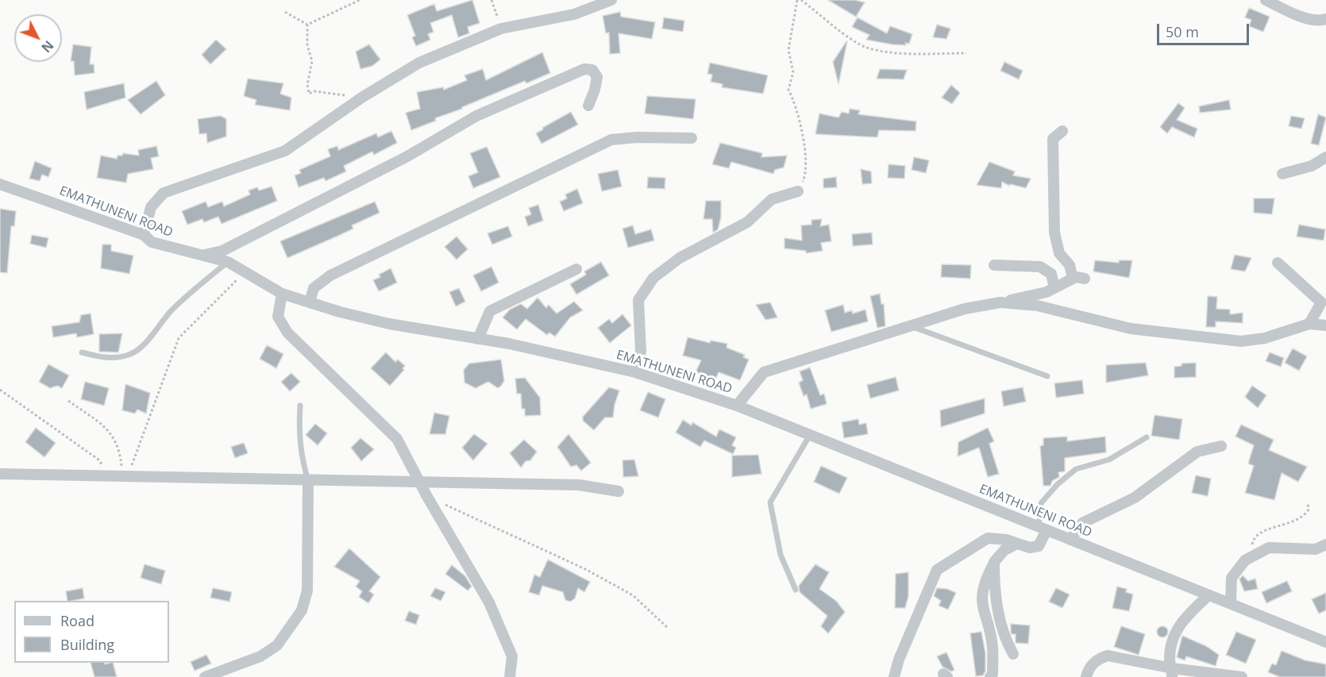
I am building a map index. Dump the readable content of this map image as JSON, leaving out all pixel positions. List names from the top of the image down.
{
  "streets": {
    "street": ["EMATHUNENI ROAD"]
  },
  "legend": ["Road", "Building"],
  "scale_bar": "50 m",
  "north": "bottom right"
}
